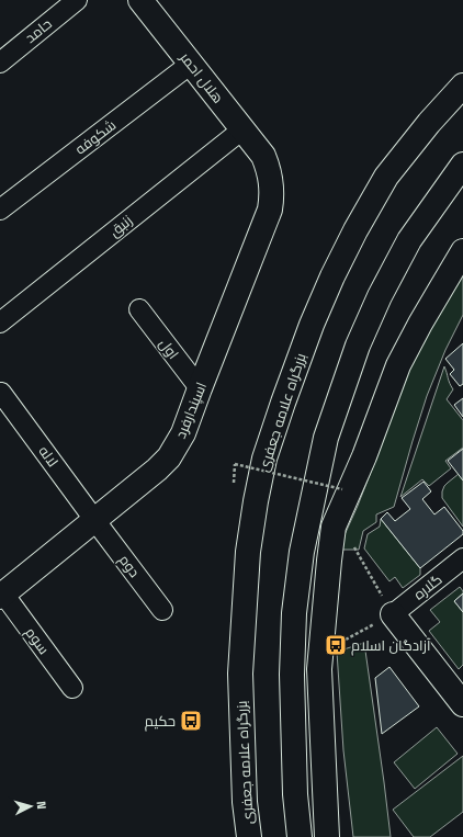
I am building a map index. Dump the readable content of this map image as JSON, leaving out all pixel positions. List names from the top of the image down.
{
  "streets": {
    "main road": ["هلال احمر", "اسپندارفرد", "بزرگراه علامه جعفری"],
    "street": [
      "حامد",
      "شکوفه",
      "زنبق",
      "اول",
      "لاله",
      "دوم",
      "گلاره",
      "سوم"
    ]
  },
  "crossings": [
    ["هلال احمر", "شکوفه"],
    ["هلال احمر", "زنبق"],
    ["هلال احمر", "اسپندارفرد"],
    ["اول", "اسپندارفرد"],
    ["اسپندارفرد", "لاله"],
    ["اسپندارفرد", "دوم"],
    ["اسپندارفرد", "سوم"],
    ["لاله", "دوم"]
  ],
  "places": {
    "bus stop": ["آزادگان اسلام", "حکیم"]
  },
  "north": "right"
}
